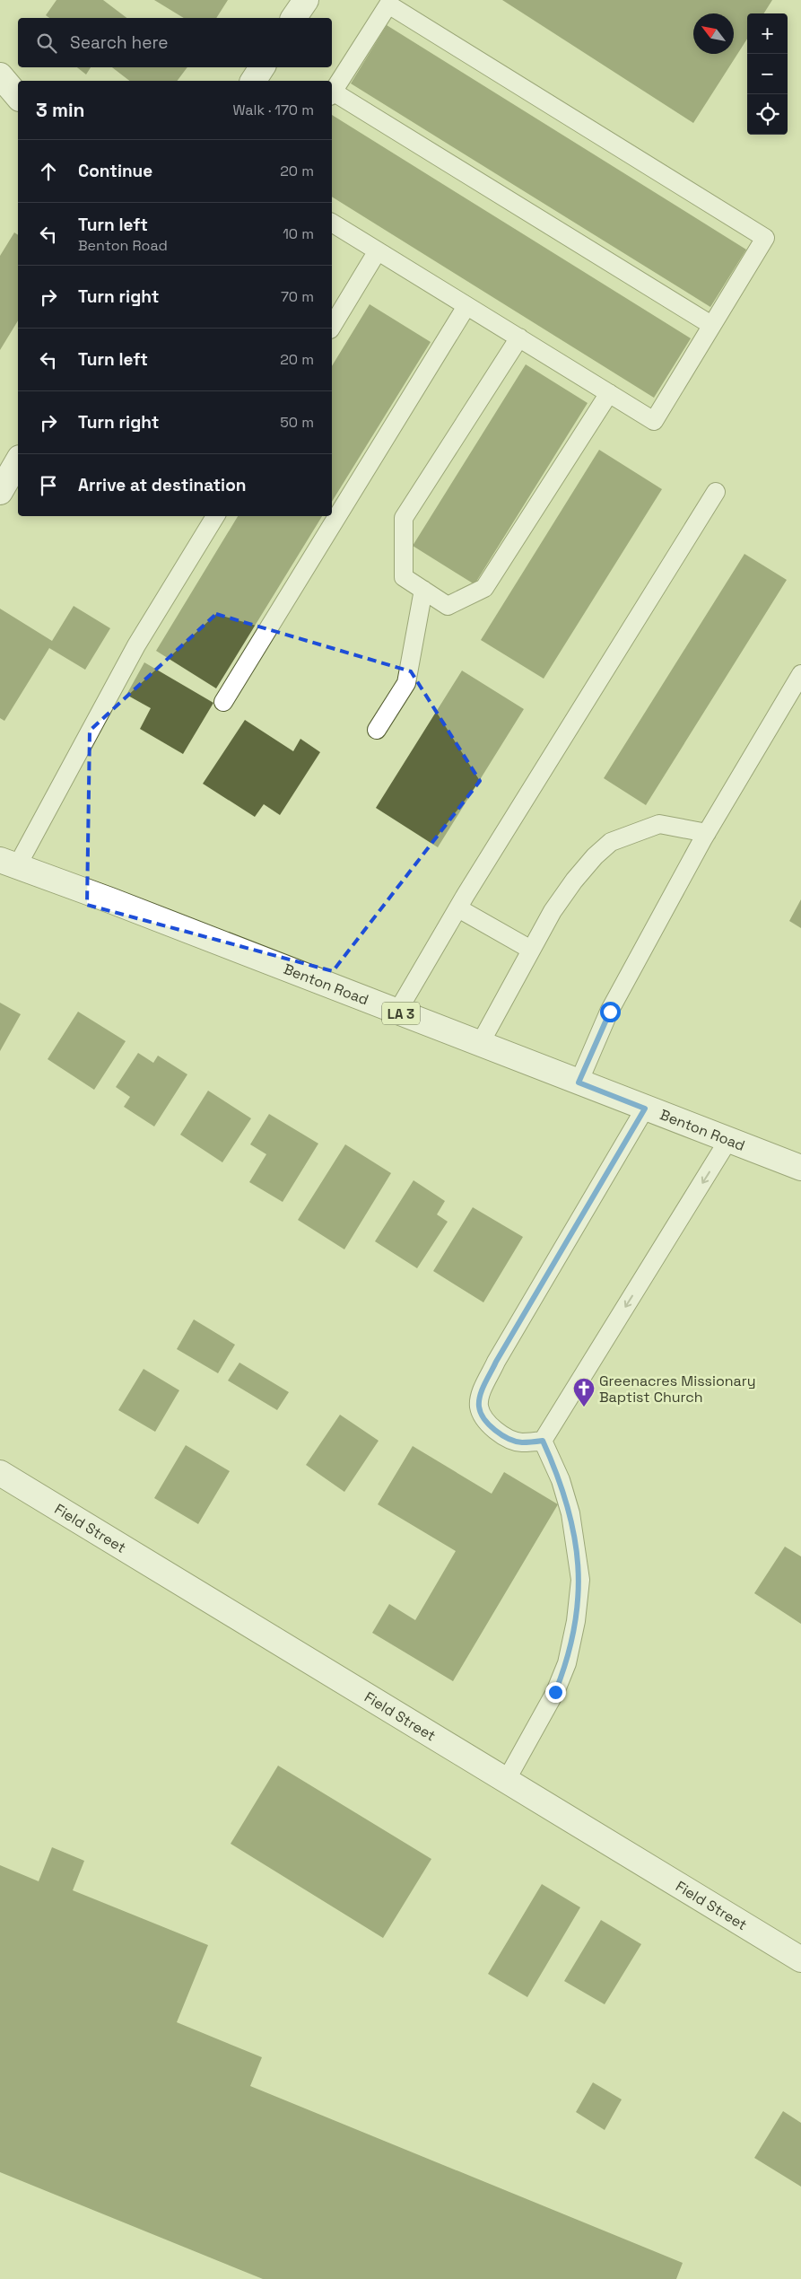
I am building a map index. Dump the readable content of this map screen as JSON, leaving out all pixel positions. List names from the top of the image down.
{
  "streets": {
    "street": ["Benton Road", "LA 3", "Field Street"]
  },
  "places": {
    "church": ["Greenacres Missionary Baptist Church"]
  },
  "north": "top left",
  "page": {
    "map_buttons": ["+", "−"],
    "search": "Search here",
    "heading": ["3 min", "Walk · 170 m"],
    "list": [
      ["Continue", "20 m"],
      ["Turn left", "Benton Road", "10 m"],
      ["Turn right", "70 m"],
      ["Turn left", "20 m"],
      ["Turn right", "50 m"],
      "Arrive at destination"
    ]
  }
}
